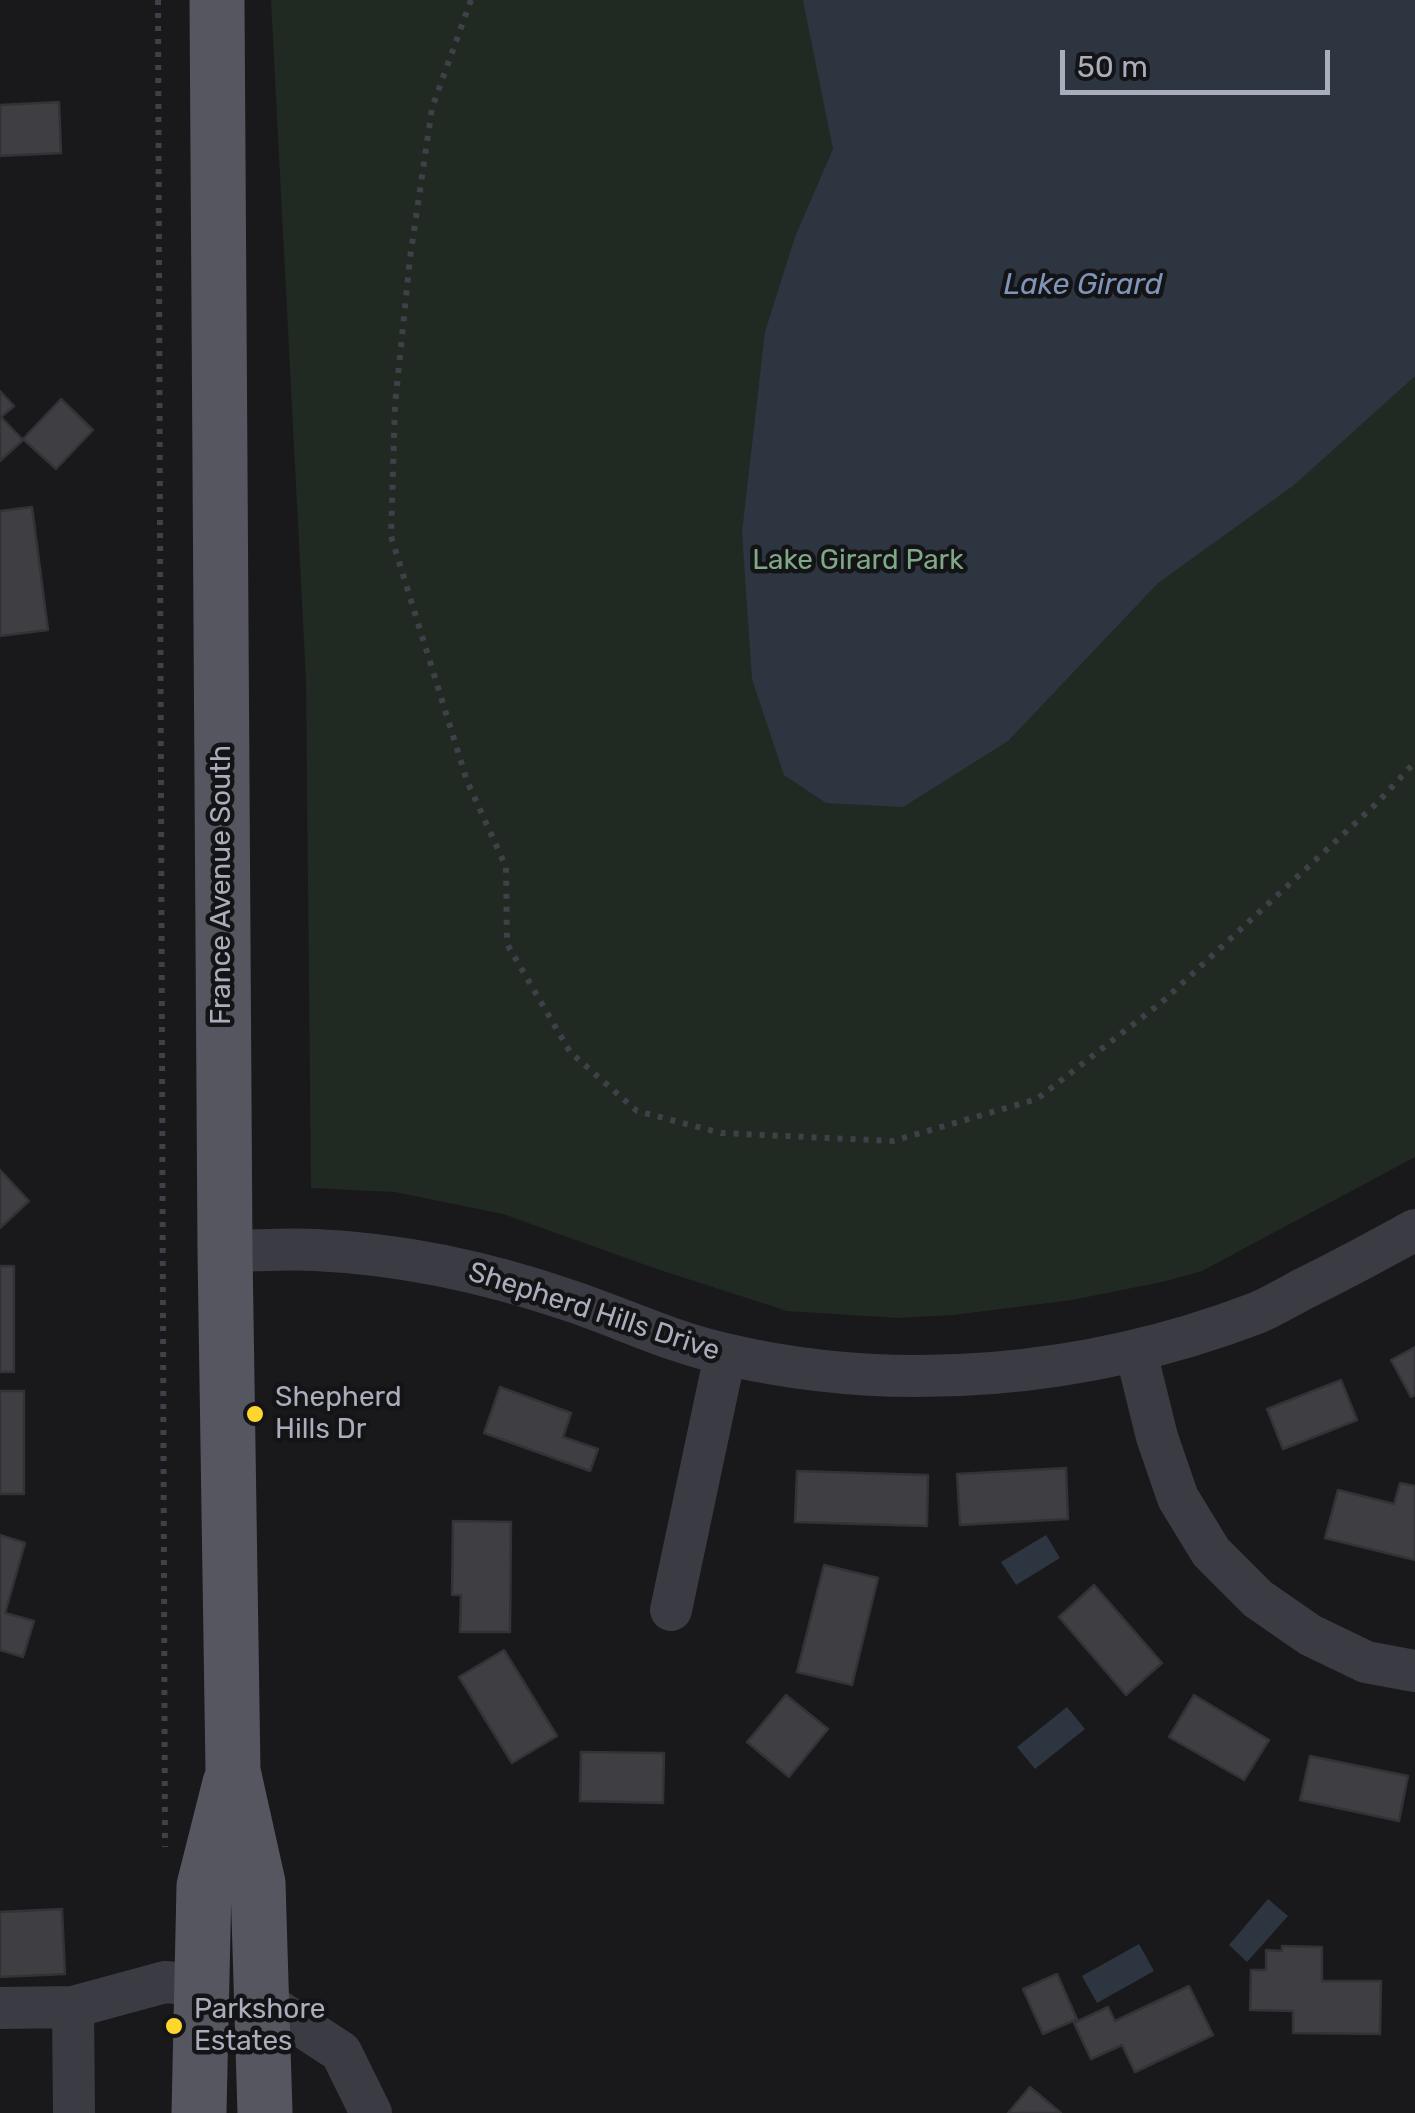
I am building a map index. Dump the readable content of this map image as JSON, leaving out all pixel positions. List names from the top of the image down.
{
  "streets": {
    "main road": ["France Avenue South"],
    "street": ["Shepherd Hills Drive"]
  },
  "crossings": [
    ["France Avenue South", "Shepherd Hills Drive"]
  ],
  "water": ["Lake Girard"],
  "parks": ["Lake Girard Park"],
  "places": ["Shepherd Hills Dr", "Parkshore Estates"],
  "scale_bar": "50 m"
}
